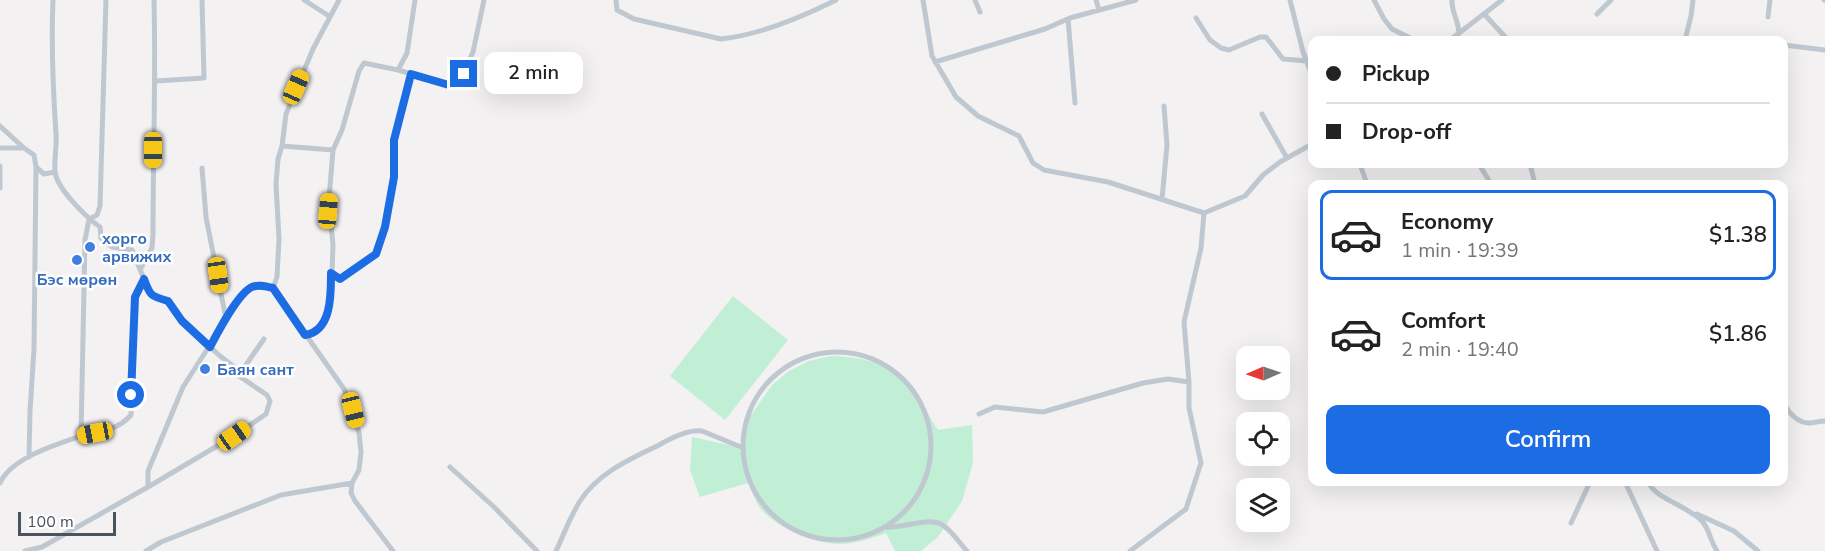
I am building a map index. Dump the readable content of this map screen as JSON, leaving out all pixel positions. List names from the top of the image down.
{
  "places": ["хорго арвижих", "Бэс мөрөн", "Баян сант"],
  "scale_bar": "100 m",
  "north": "left",
  "page": {
    "banner": ["Pickup", "Drop-off"],
    "bubble": "2 min",
    "list": [
      {
        "name": "Economy",
        "note": "1 min · 19:39",
        "value": "$1.38"
      },
      {
        "name": "Comfort",
        "note": "2 min · 19:40",
        "value": "$1.86"
      }
    ],
    "buttons": "Confirm",
    "scale": "100 m"
  }
}
